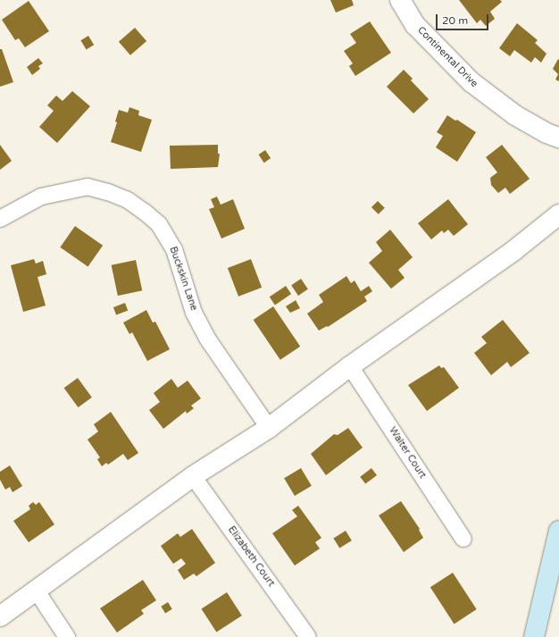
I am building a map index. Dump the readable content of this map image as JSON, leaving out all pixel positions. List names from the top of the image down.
{
  "streets": {
    "street": [
      "Continental Drive",
      "Buckskin Lane",
      "Walter Court",
      "Elizabeth Court"
    ]
  },
  "scale_bar": "20 m"
}
